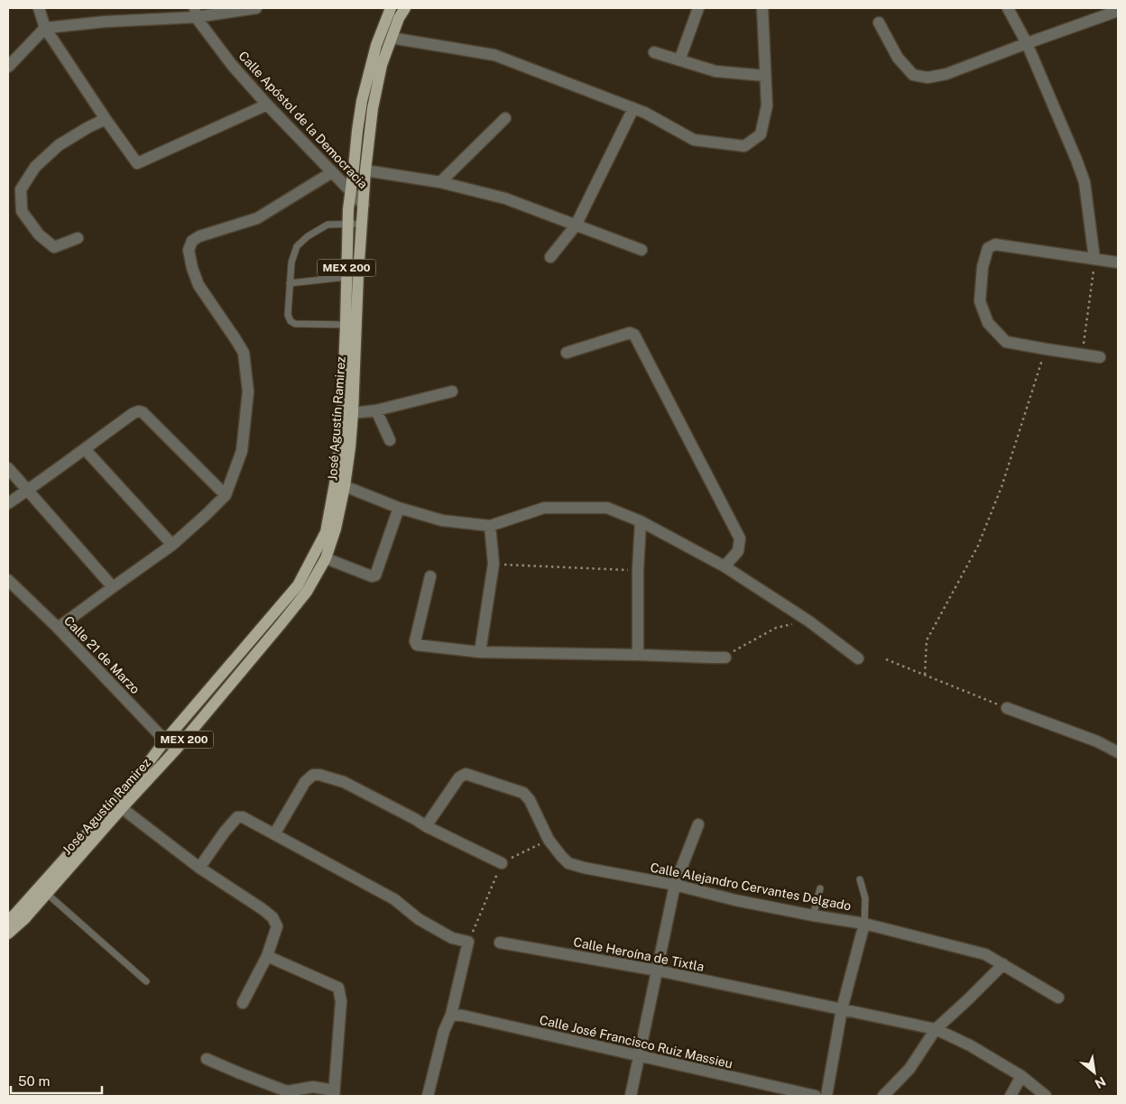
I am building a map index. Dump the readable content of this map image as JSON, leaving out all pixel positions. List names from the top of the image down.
{
  "streets": {
    "main road": ["MEX 200", "José Agustín Ramirez"],
    "street": [
      "Calle Apóstol de la Democracia",
      "Calle 21 de Marzo",
      "Calle Alejandro Cervantes Delgado",
      "Calle Heroína de Tixtla",
      "Calle José Francisco Ruiz Massieu"
    ]
  },
  "crossings": [
    ["Calle Apóstol de la Democracia", "José Agustín Ramirez"],
    ["José Agustín Ramirez", "Calle 21 de Marzo"],
    ["Calle Alejandro Cervantes Delgado", "Calle Heroína de Tixtla"]
  ],
  "scale_bar": "50 m",
  "north": "bottom right"
}
